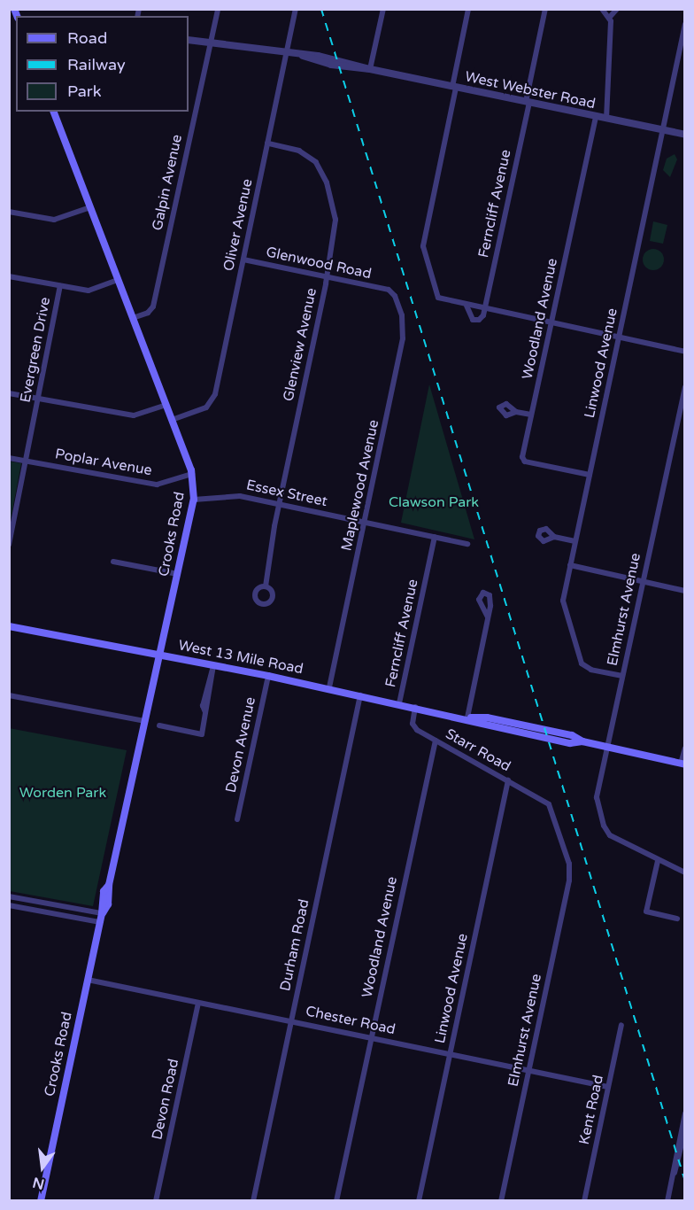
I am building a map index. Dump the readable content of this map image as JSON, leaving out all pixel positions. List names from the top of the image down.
{
  "streets": {
    "main road": ["Crooks Road", "West 13 Mile Road"],
    "street": [
      "West Webster Road",
      "Galpin Avenue",
      "Ferncliff Avenue",
      "Oliver Avenue",
      "Glenwood Road",
      "Woodland Avenue",
      "Glenview Avenue",
      "Evergreen Drive",
      "Linwood Avenue",
      "Poplar Avenue",
      "Maplewood Avenue",
      "Essex Street",
      "Elmhurst Avenue",
      "Devon Avenue",
      "Starr Road",
      "Durham Road",
      "Chester Road",
      "Devon Road",
      "Kent Road"
    ]
  },
  "crossings": [
    ["West Webster Road", "Galpin Avenue"],
    ["West Webster Road", "Ferncliff Avenue"],
    ["West Webster Road", "Oliver Avenue"],
    ["West Webster Road", "Woodland Avenue"],
    ["West Webster Road", "Linwood Avenue"],
    ["Galpin Avenue", "Crooks Road"],
    ["Ferncliff Avenue", "Essex Street"],
    ["Ferncliff Avenue", "West 13 Mile Road"],
    ["Oliver Avenue", "Glenwood Road"],
    ["Oliver Avenue", "Glenview Avenue"],
    ["Oliver Avenue", "Crooks Road"],
    ["Glenwood Road", "Glenview Avenue"],
    ["Glenwood Road", "Maplewood Avenue"],
    ["Woodland Avenue", "Linwood Avenue"],
    ["Woodland Avenue", "Starr Road"],
    ["Woodland Avenue", "Chester Road"],
    ["Glenview Avenue", "Essex Street"],
    ["Evergreen Drive", "Poplar Avenue"],
    ["Linwood Avenue", "Elmhurst Avenue"],
    ["Linwood Avenue", "Starr Road"],
    ["Linwood Avenue", "Chester Road"],
    ["Poplar Avenue", "Crooks Road"],
    ["Maplewood Avenue", "Essex Street"],
    ["Maplewood Avenue", "West 13 Mile Road"],
    ["Essex Street", "Crooks Road"],
    ["Crooks Road", "West 13 Mile Road"],
    ["Crooks Road", "Chester Road"],
    ["Elmhurst Avenue", "West 13 Mile Road"],
    ["Elmhurst Avenue", "Starr Road"],
    ["Elmhurst Avenue", "Chester Road"],
    ["West 13 Mile Road", "Devon Avenue"],
    ["West 13 Mile Road", "Starr Road"],
    ["West 13 Mile Road", "Durham Road"],
    ["Durham Road", "Chester Road"],
    ["Chester Road", "Devon Road"],
    ["Chester Road", "Kent Road"]
  ],
  "parks": ["Clawson Park", "Worden Park"],
  "legend": ["Road", "Railway", "Park"],
  "north": "bottom"
}
